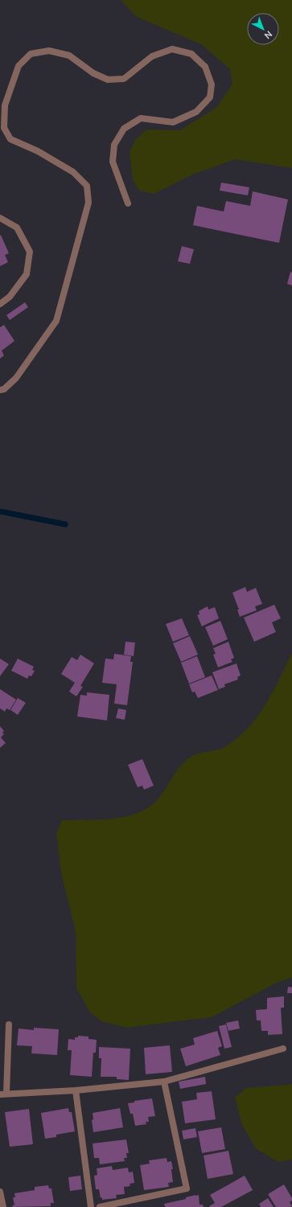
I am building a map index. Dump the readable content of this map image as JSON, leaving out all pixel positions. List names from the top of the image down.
{
  "north": "bottom right"
}
